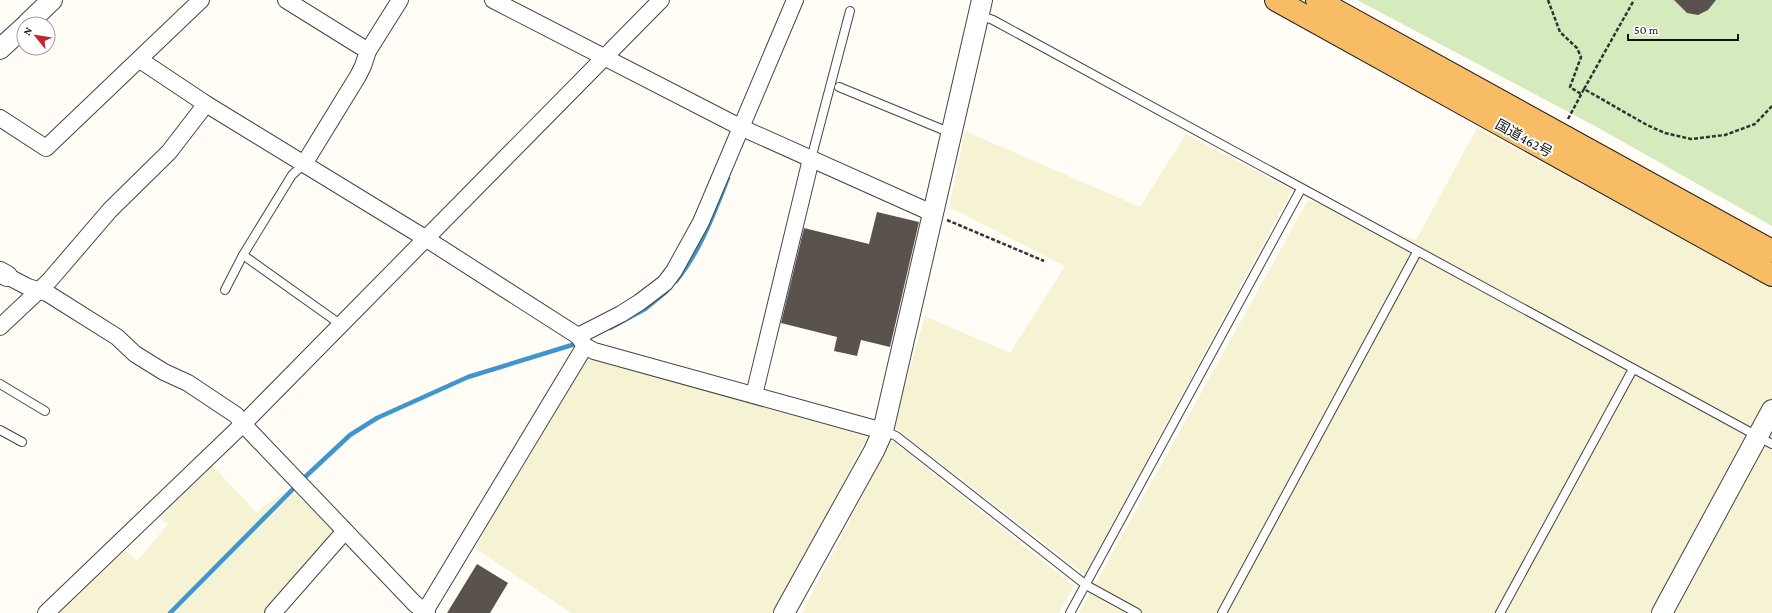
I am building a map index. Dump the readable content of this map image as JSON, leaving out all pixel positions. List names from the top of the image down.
{
  "streets": {
    "highway": ["国道462号"]
  },
  "scale_bar": "50 m",
  "north": "top left"
}
